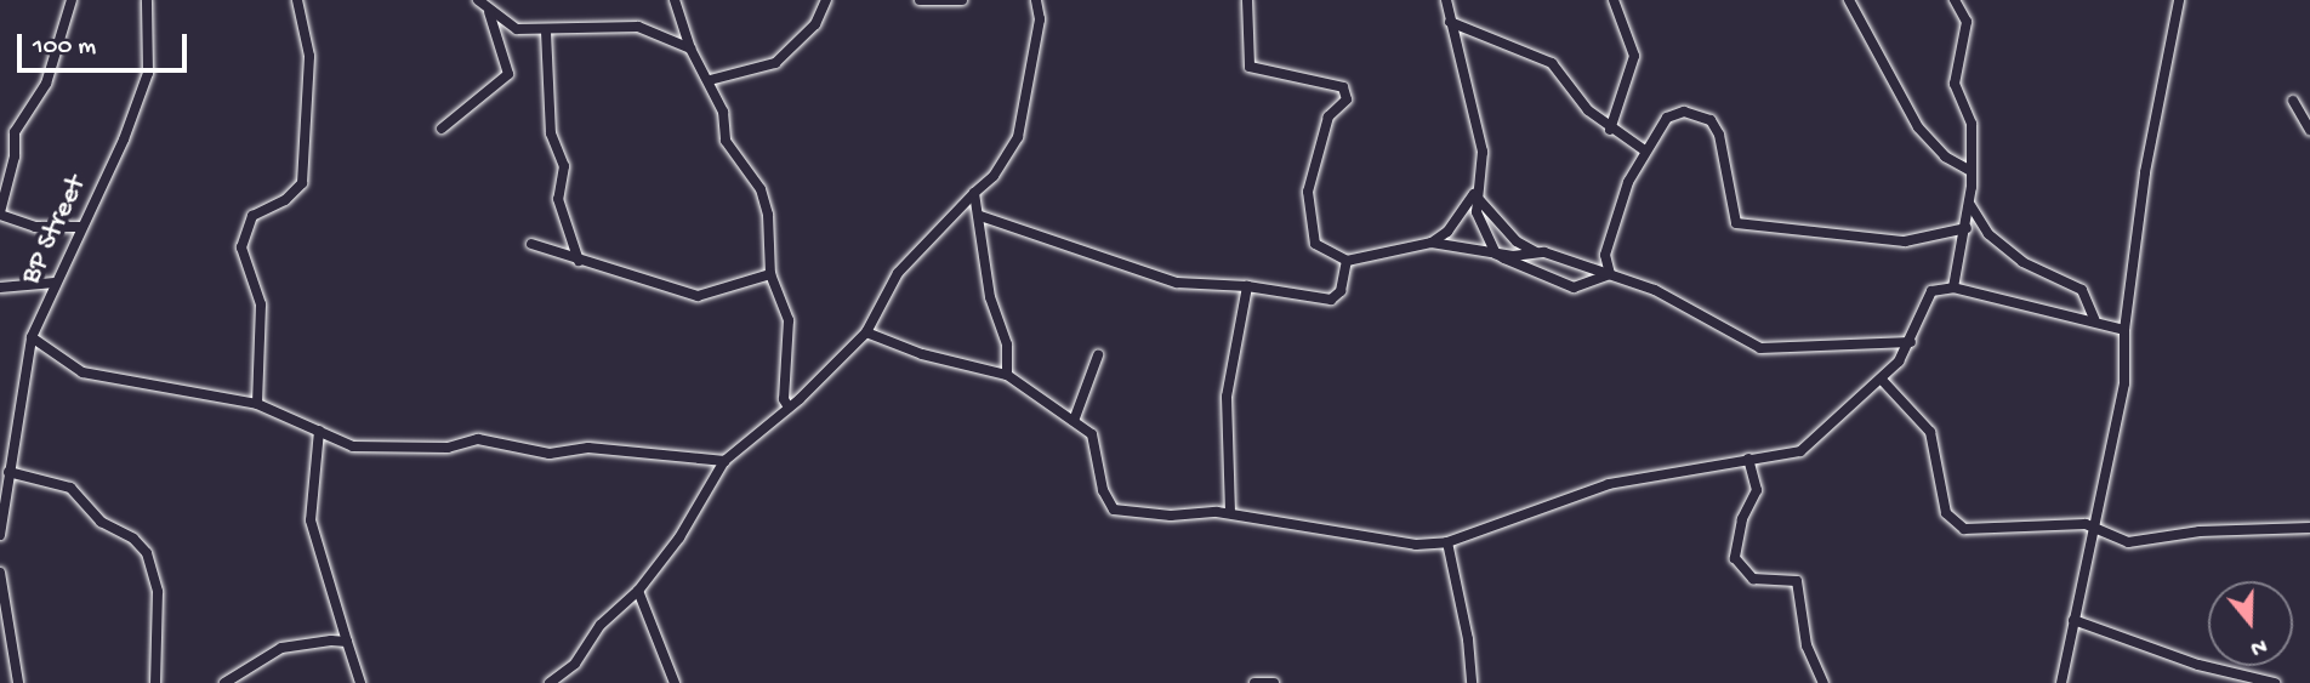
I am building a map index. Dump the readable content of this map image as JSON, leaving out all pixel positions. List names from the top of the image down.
{
  "streets": {
    "street": ["BP Street"]
  },
  "scale_bar": "100 m",
  "north": "bottom"
}
